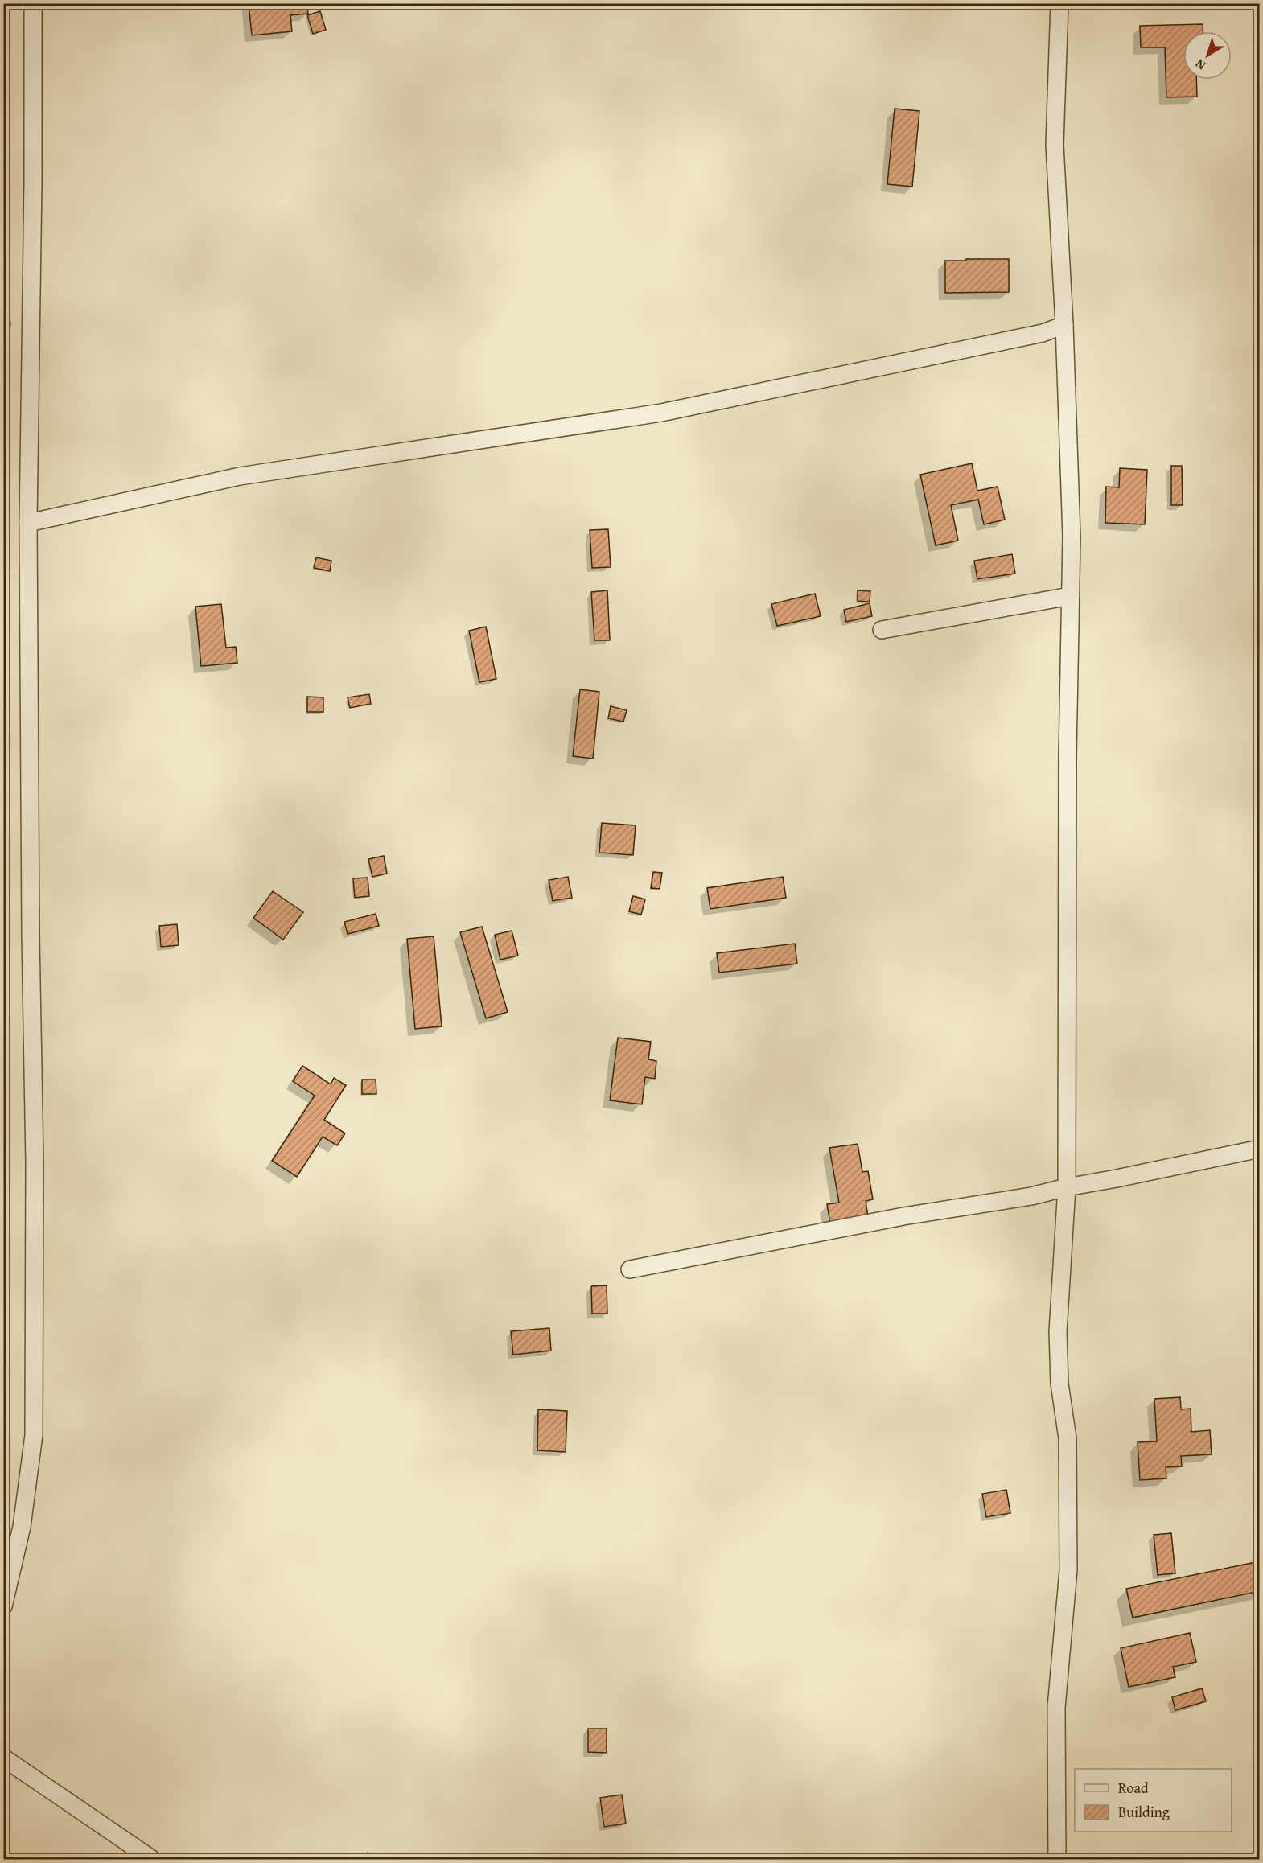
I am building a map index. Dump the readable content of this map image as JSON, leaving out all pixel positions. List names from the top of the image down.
{
  "legend": ["Road", "Building"],
  "north": "bottom left"
}
